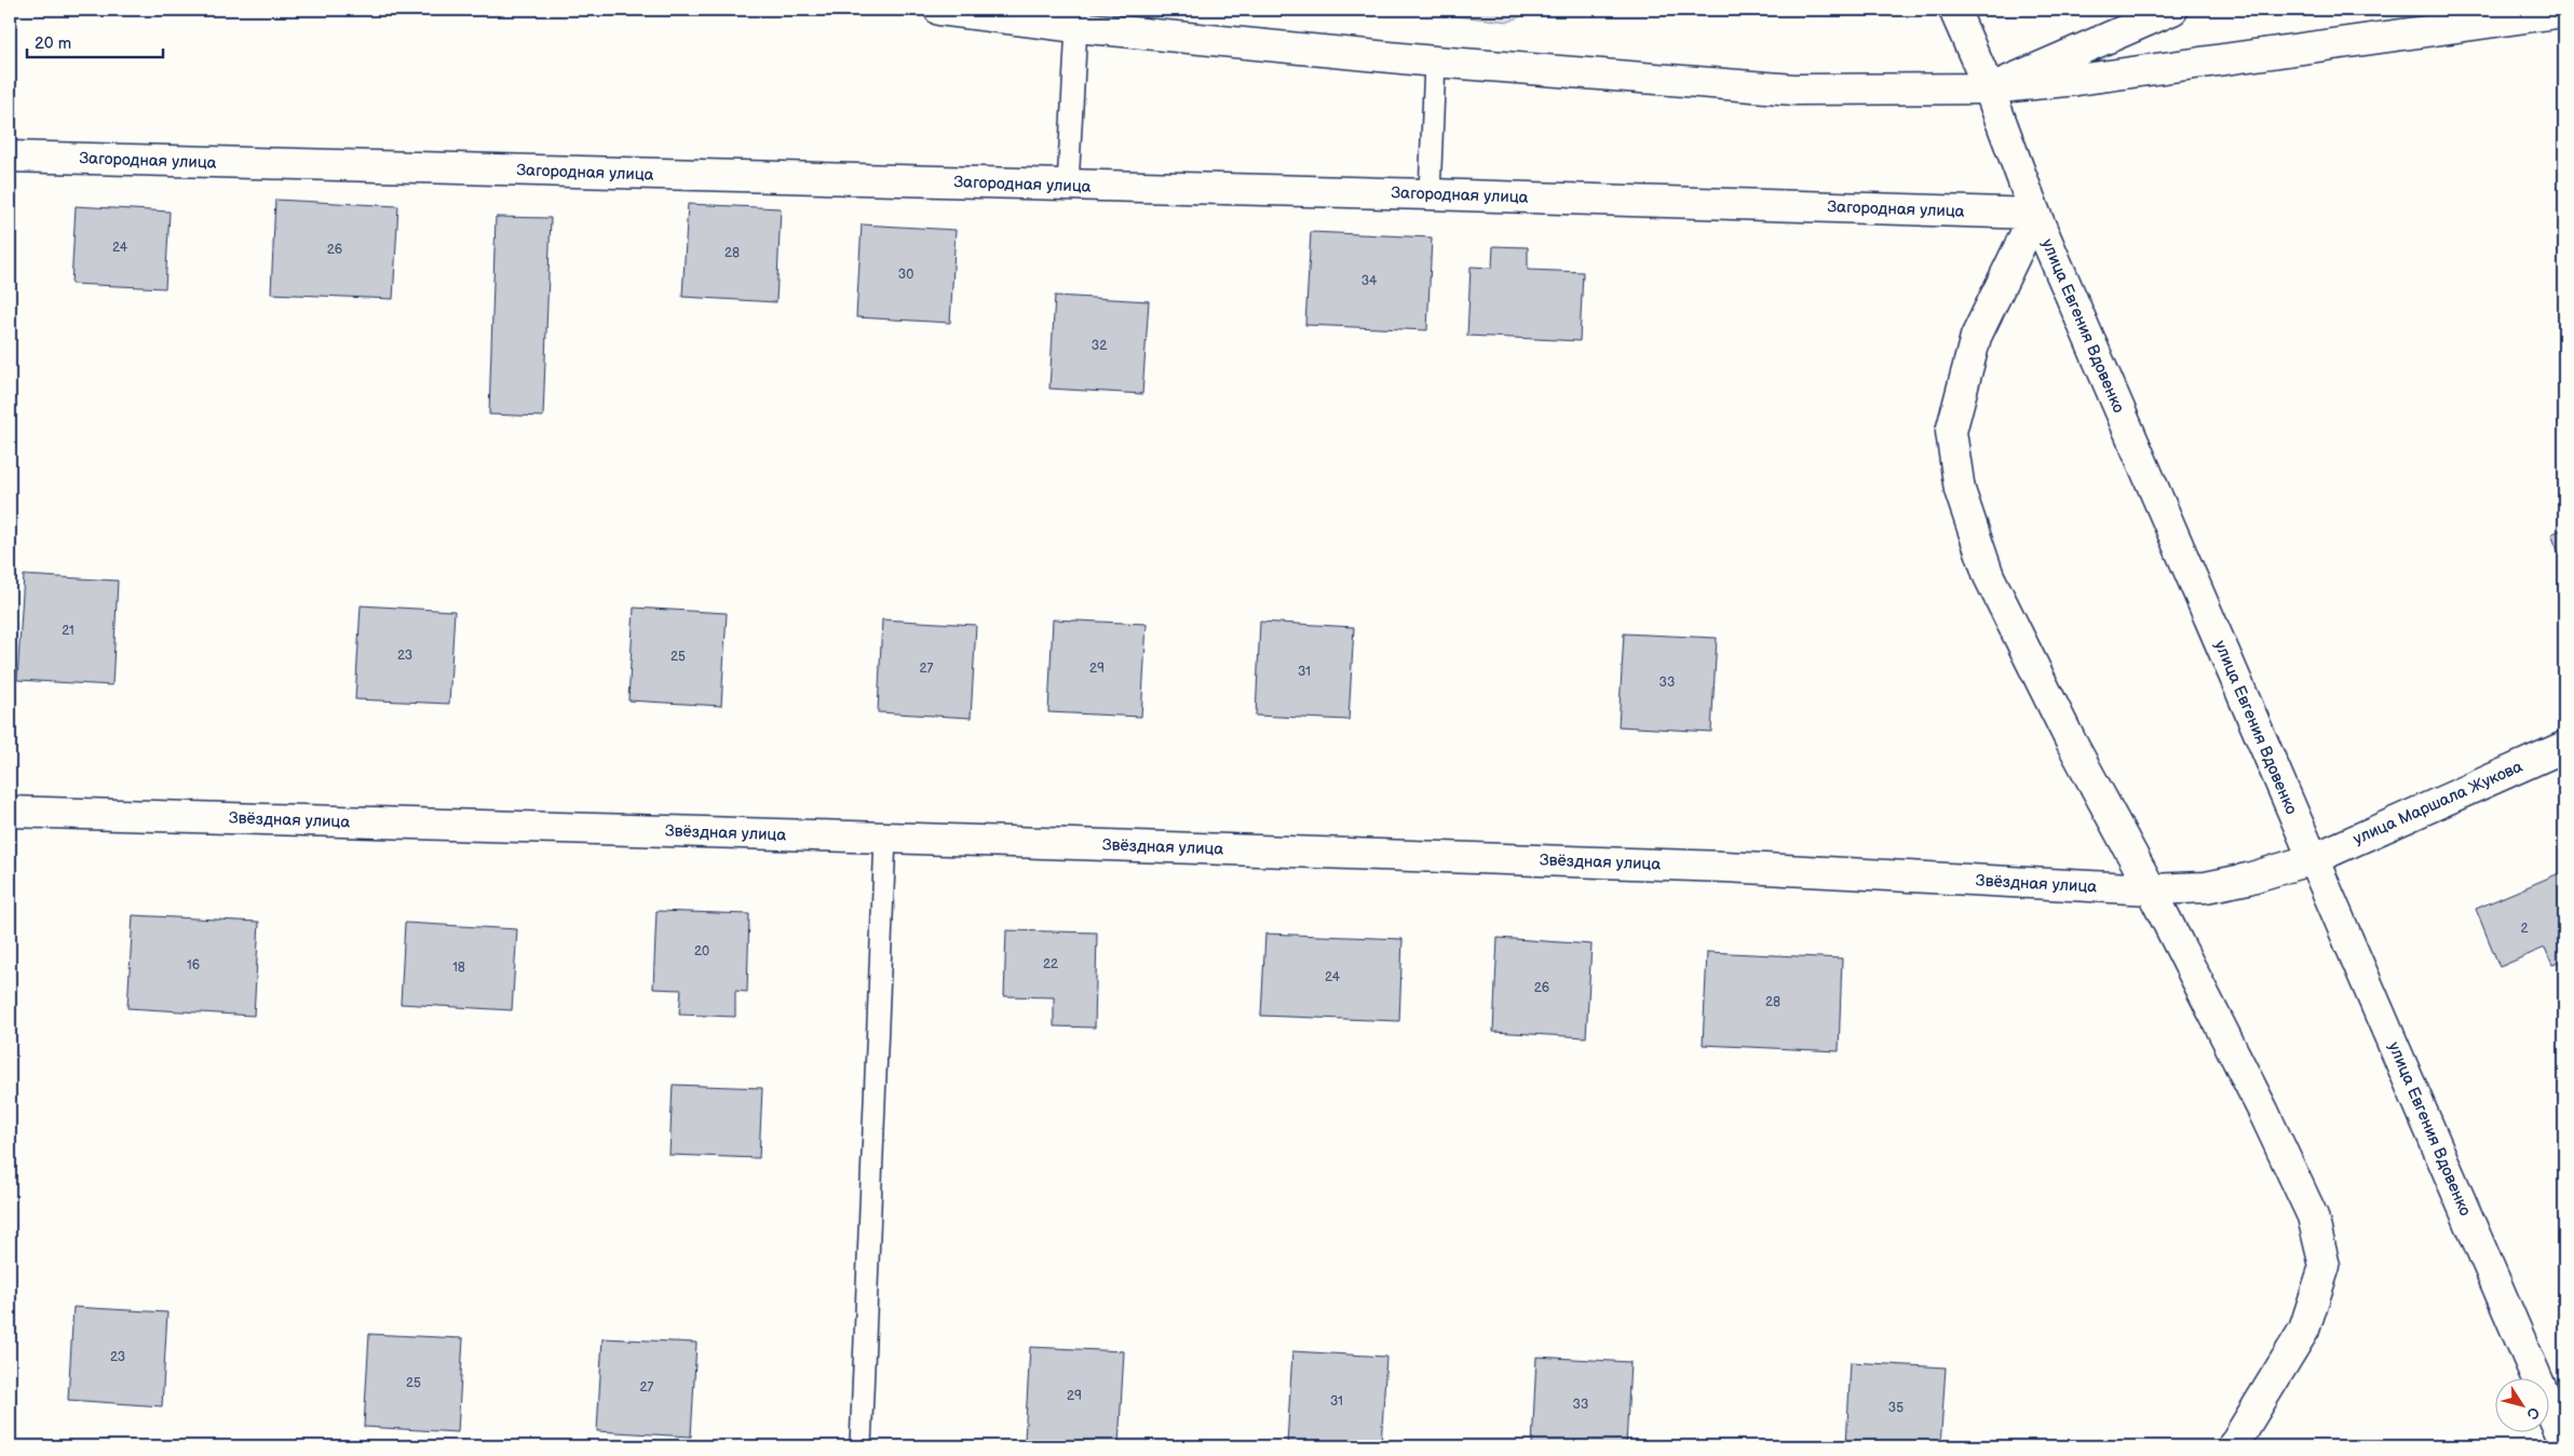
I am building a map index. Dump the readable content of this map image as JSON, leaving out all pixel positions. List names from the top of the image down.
{
  "streets": {
    "street": [
      "Загородная улица",
      "улица Евгения Вдовенко",
      "улица Маршала Жукова",
      "Звёздная улица"
    ]
  },
  "crossings": [
    ["Загородная улица", "улица Евгения Вдовенко"],
    ["улица Евгения Вдовенко", "улица Маршала Жукова"],
    ["улица Евгения Вдовенко", "Звёздная улица"],
    ["улица Маршала Жукова", "Звёздная улица"]
  ],
  "house_numbers": [
    "24",
    "26",
    "28",
    "30",
    "34",
    "32",
    "21",
    "23",
    "25",
    "27",
    "29",
    "31",
    "33",
    "2",
    "20",
    "22",
    "16",
    "18",
    "24",
    "26",
    "28",
    "23",
    "25",
    "27",
    "29",
    "31",
    "33",
    "35"
  ],
  "scale_bar": "20 m",
  "north": "bottom right"
}
